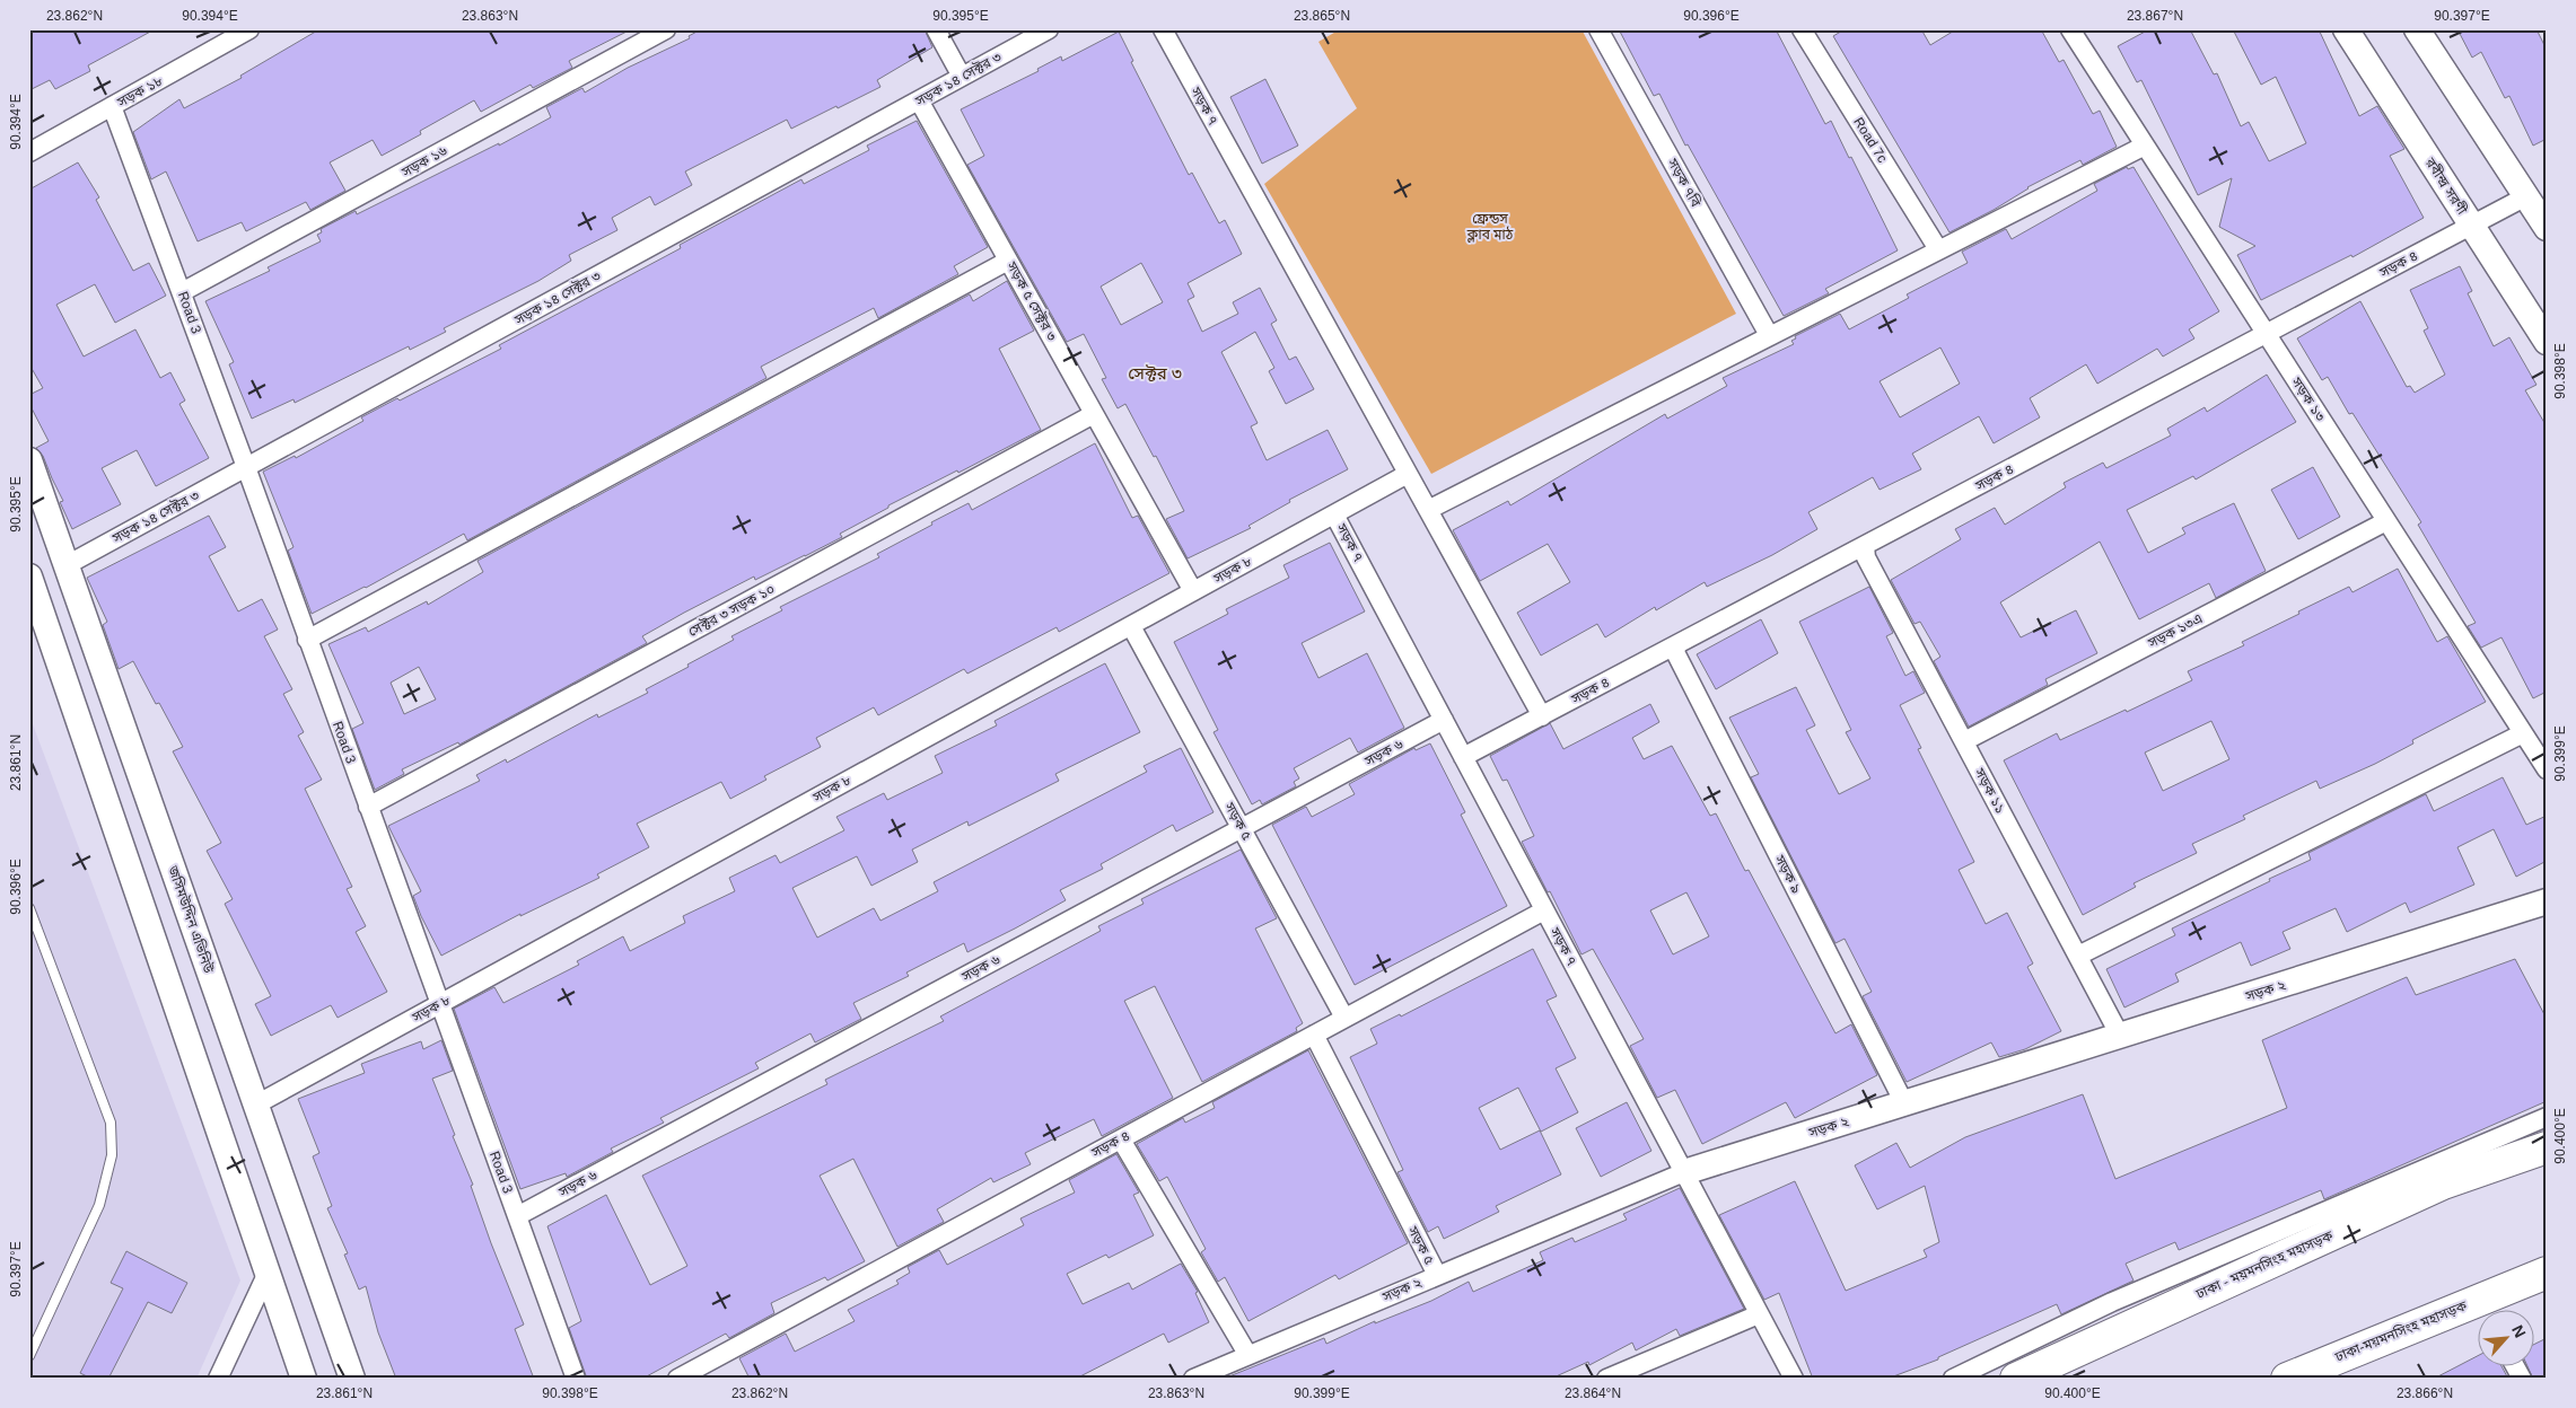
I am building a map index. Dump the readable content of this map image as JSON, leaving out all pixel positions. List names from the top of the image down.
{
  "streets": {
    "highway": ["ঢাকা - ময়মনসিংহ মহাসড়ক", "ঢাকা-ময়মনসিংহ মহাসড়ক"],
    "street": [
      "সড়ক ১৪ সেক্টর ৩",
      "সড়ক ১৮",
      "সড়ক ৭",
      "Road 7c",
      "সড়ক ১৬",
      "সড়ক ৭বি",
      "রবীন্দ্র সরণী",
      "সড়ক ৪",
      "সড়ক ৫ সেক্টর ৩",
      "Road 3",
      "সড়ক ১৩",
      "সড়ক ৮",
      "সেক্টর ৩ সড়ক ১০",
      "সড়ক ১৩এ",
      "সড়ক ৬",
      "সড়ক ১১",
      "সড়ক ৫",
      "সড়ক ৯",
      "জসিমউদ্দিন এভিনিউ",
      "সড়ক ২"
    ]
  },
  "crossings": [
    ["সড়ক ১৪ সেক্টর ৩", "সড়ক ৫ সেক্টর ৩"],
    ["সড়ক ১৪ সেক্টর ৩", "Road 3"],
    ["সড়ক ১৪ সেক্টর ৩", "জসিমউদ্দিন এভিনিউ"],
    ["সড়ক ১৮", "Road 3"],
    ["সড়ক ৭", "সড়ক ৪"],
    ["সড়ক ৭", "সড়ক ৮"],
    ["সড়ক ৭", "সড়ক ৬"],
    ["সড়ক ৭", "সড়ক ২"],
    ["সড়ক ১৬", "Road 3"],
    ["রবীন্দ্র সরণী", "সড়ক ৪"],
    ["সড়ক ৪", "সড়ক ১৩"],
    ["সড়ক ৪", "সড়ক ১১"],
    ["সড়ক ৪", "সড়ক ৫"],
    ["সড়ক ৪", "সড়ক ৯"],
    ["সড়ক ৫ সেক্টর ৩", "সড়ক ৮"],
    ["সড়ক ৫ সেক্টর ৩", "সেক্টর ৩ সড়ক ১০"],
    ["Road 3", "সড়ক ৮"],
    ["Road 3", "সেক্টর ৩ সড়ক ১০"],
    ["Road 3", "সড়ক ৬"],
    ["সড়ক ১৩", "সড়ক ১৩এ"],
    ["সড়ক ৮", "সড়ক ৫"],
    ["সড়ক ৮", "জসিমউদ্দিন এভিনিউ"],
    ["সড়ক ১৩এ", "সড়ক ১১"],
    ["সড়ক ৬", "সড়ক ৫"],
    ["সড়ক ১১", "সড়ক ২"],
    ["সড়ক ৫", "সড়ক ২"],
    ["সড়ক ৯", "সড়ক ২"]
  ],
  "districts": ["সেক্টর ৩"],
  "parks": ["ফ্রেন্ডস ক্লাব মাঠ"],
  "north": "top right",
  "coordinates": [
    "23.862°N",
    "90.394°E",
    "23.863°N",
    "90.395°E",
    "23.865°N",
    "90.396°E",
    "23.867°N",
    "90.397°E",
    "90.398°E",
    "90.399°E",
    "23.861°N",
    "90.400°E",
    "23.864°N",
    "23.866°N"
  ]
}
